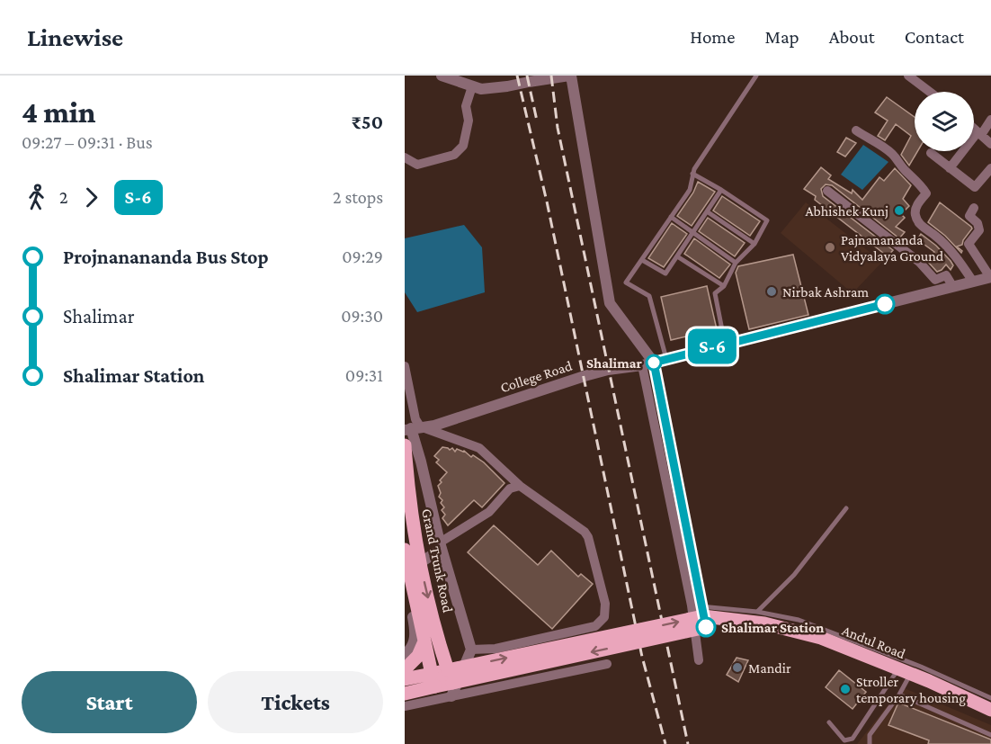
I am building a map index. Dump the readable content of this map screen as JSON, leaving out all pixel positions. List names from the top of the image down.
{
  "streets": {
    "main road": ["Grand Trunk Road", "Andul Road"],
    "street": ["College Road"]
  },
  "crossings": [
    ["Grand Trunk Road", "Andul Road"]
  ],
  "places": [
    "Abhishek Kunj",
    "Pajnanananda Vidyalaya Ground",
    "Nirbak Ashram",
    "Shalimar",
    "Shalimar Station",
    "Mandir",
    "Stroller temporary housing"
  ],
  "lines": ["bus line S-6"],
  "page": {
    "header": "Linewise",
    "nav": [
      "Home",
      "Map",
      "About",
      "Contact"
    ],
    "heading": ["4 min", "09:27 – 09:31 · Bus", "₹50"],
    "on_map": "S-6",
    "legs": ["2", "S-6", "2 stops"],
    "list": [
      {
        "name": "Projnanananda Bus Stop",
        "value": "09:29"
      },
      {
        "name": "Shalimar",
        "value": "09:30"
      },
      {
        "name": "Shalimar Station",
        "value": "09:31"
      }
    ],
    "buttons": ["Start", "Tickets"]
  }
}
